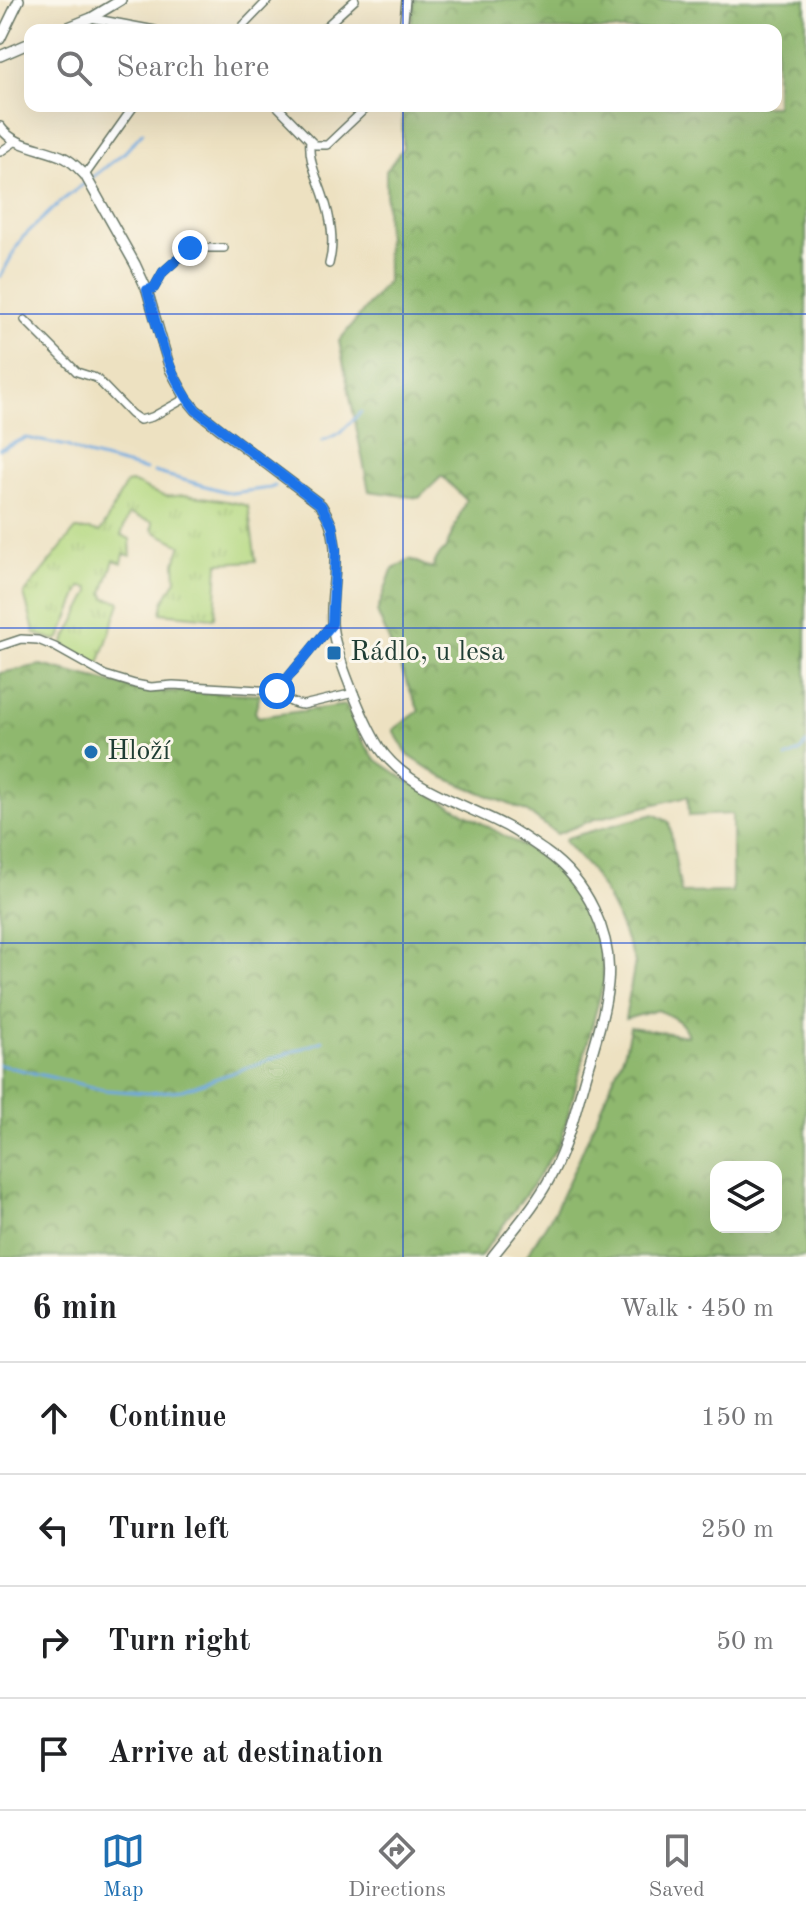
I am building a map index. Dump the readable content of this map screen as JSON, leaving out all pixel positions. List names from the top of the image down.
{
  "places": {
    "transit": ["Rádlo, u lesa"],
    "other": ["Hloží"]
  },
  "page": {
    "search": "Search here",
    "heading": ["6 min", "Walk · 450 m"],
    "list": [
      ["Continue", "150 m"],
      ["Turn left", "250 m"],
      ["Turn right", "50 m"],
      "Arrive at destination"
    ],
    "nav": ["Map", "Directions", "Saved"]
  }
}
